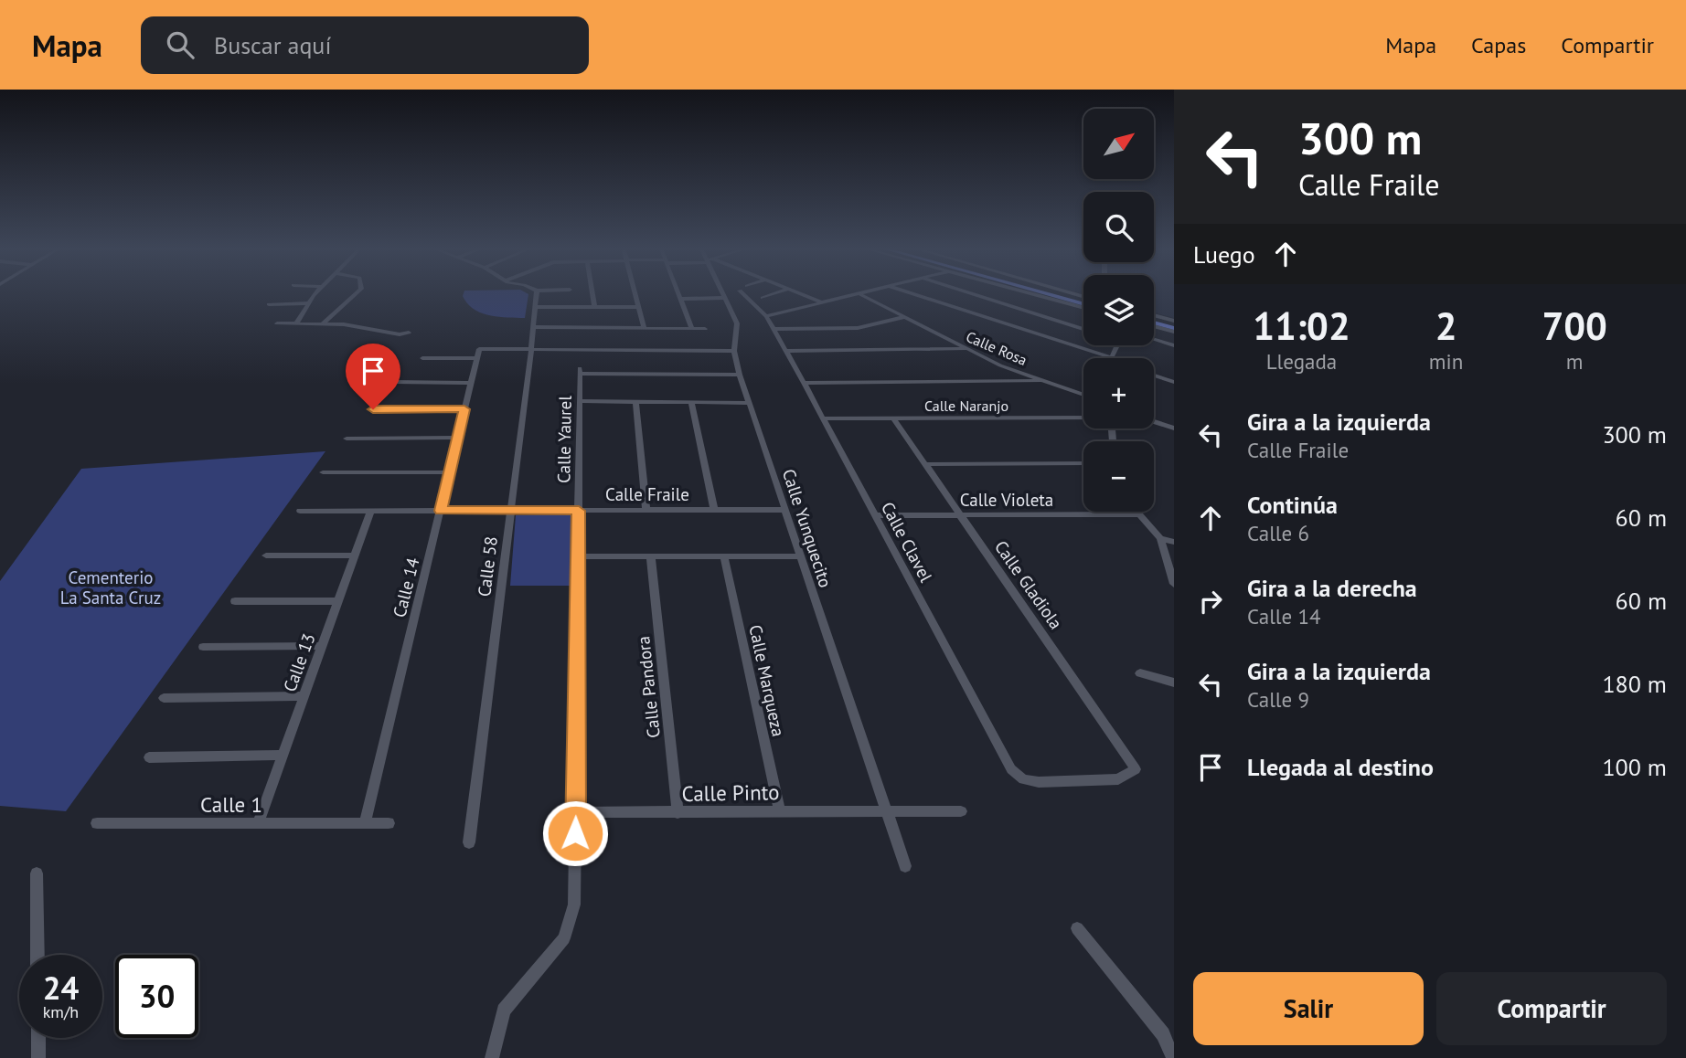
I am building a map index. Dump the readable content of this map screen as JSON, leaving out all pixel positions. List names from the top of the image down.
{
  "streets": {
    "street": [
      "Calle Rosa",
      "Calle Naranjo",
      "Calle Yaurel",
      "Calle Fraile",
      "Calle Violeta",
      "Calle Yunquecito",
      "Calle Clavel",
      "Calle 58",
      "Calle Gladiola",
      "Calle 14",
      "Calle 13",
      "Calle Marqueza",
      "Calle Pandora",
      "Calle Pinto",
      "Calle 1"
    ]
  },
  "crossings": [
    ["Calle Naranjo", "Calle Clavel"],
    ["Calle Naranjo", "Calle Gladiola"],
    ["Calle Yaurel", "Calle Fraile"],
    ["Calle Yaurel", "Calle Yunquecito"],
    ["Calle Yaurel", "Calle Pinto"],
    ["Calle Fraile", "Calle Yunquecito"],
    ["Calle Fraile", "Calle 58"],
    ["Calle Fraile", "Calle 14"],
    ["Calle Fraile", "Calle 13"],
    ["Calle Violeta", "Calle Clavel"],
    ["Calle Violeta", "Calle Gladiola"],
    ["Calle Yunquecito", "Calle Pinto"],
    ["Calle Clavel", "Calle Gladiola"],
    ["Calle 14", "Calle 1"],
    ["Calle 13", "Calle 1"],
    ["Calle Marqueza", "Calle Pinto"],
    ["Calle Pandora", "Calle Pinto"]
  ],
  "parks": ["Cementerio La Santa Cruz"],
  "north": "top right",
  "page": {
    "header": "Mapa",
    "search": "Buscar aquí",
    "nav": ["Mapa", "Capas", "Compartir"],
    "turn": ["300 m", "Calle Fraile"],
    "map_buttons": ["+", "−"],
    "then": "Luego",
    "eta": [
      "11:02",
      "Llegada",
      "2",
      "min",
      "700",
      "m"
    ],
    "list": [
      {
        "name": "Gira a la izquierda",
        "note": "Calle Fraile",
        "value": "300 m"
      },
      {
        "name": "Continúa",
        "note": "Calle 6",
        "value": "60 m"
      },
      {
        "name": "Gira a la derecha",
        "note": "Calle 14",
        "value": "60 m"
      },
      {
        "name": "Gira a la izquierda",
        "note": "Calle 9",
        "value": "180 m"
      },
      {
        "name": "Llegada al destino",
        "value": "100 m"
      }
    ],
    "speed": "24 km/h",
    "limit": "30",
    "buttons": ["Salir", "Compartir"]
  }
}
